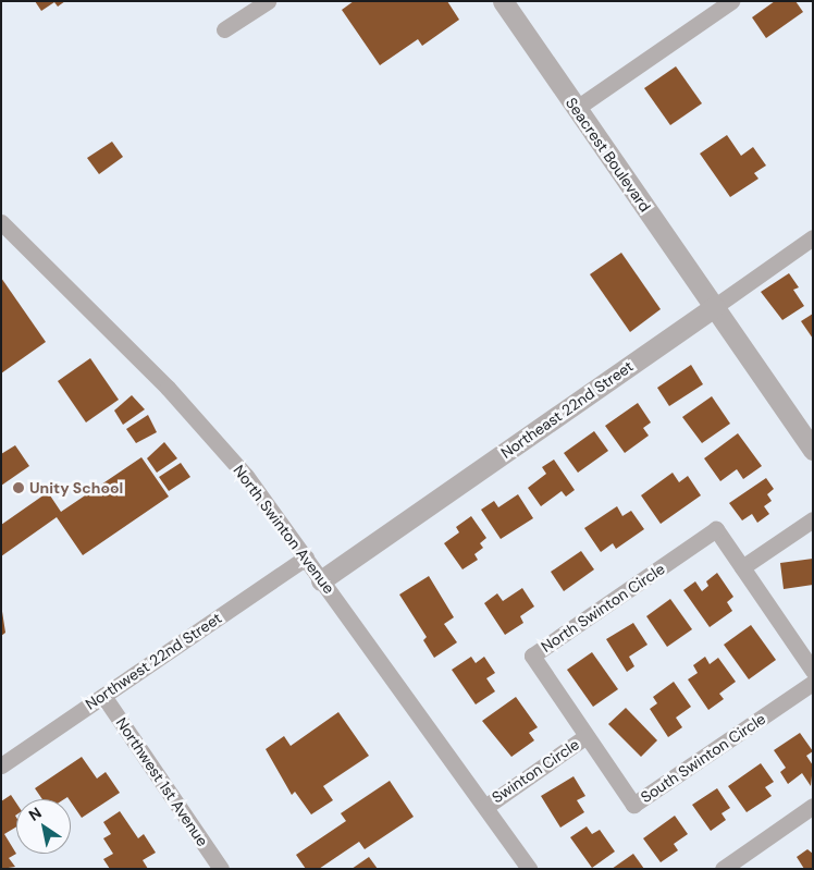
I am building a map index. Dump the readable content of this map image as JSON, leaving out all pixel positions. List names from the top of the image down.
{
  "streets": {
    "street": [
      "Seacrest Boulevard",
      "Northeast 22nd Street",
      "North Swinton Avenue",
      "North Swinton Circle",
      "Northwest 22nd Street",
      "South Swinton Circle",
      "Swinton Circle",
      "Northwest 1st Avenue"
    ]
  },
  "crossings": [
    ["Seacrest Boulevard", "Northeast 22nd Street"],
    ["Northeast 22nd Street", "North Swinton Avenue"],
    ["North Swinton Avenue", "Northwest 22nd Street"],
    ["North Swinton Avenue", "Swinton Circle"],
    ["North Swinton Circle", "South Swinton Circle"],
    ["North Swinton Circle", "Swinton Circle"],
    ["Northwest 22nd Street", "Northwest 1st Avenue"],
    ["South Swinton Circle", "Swinton Circle"]
  ],
  "places": ["Unity School"],
  "north": "top left"
}
